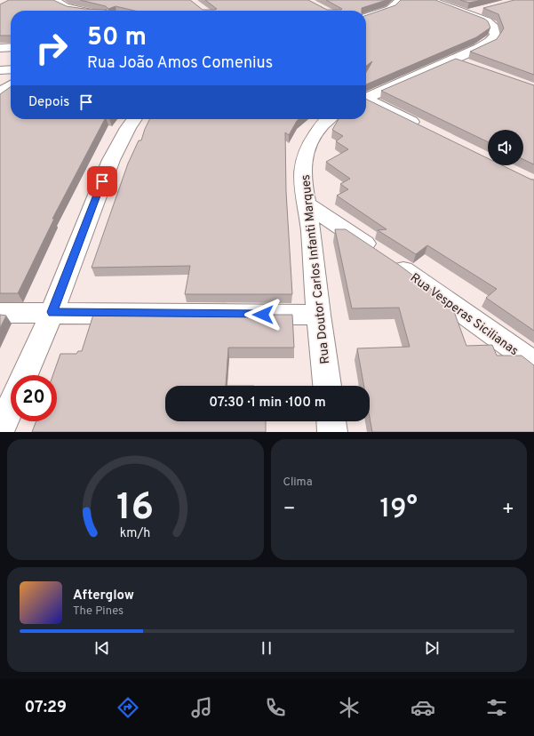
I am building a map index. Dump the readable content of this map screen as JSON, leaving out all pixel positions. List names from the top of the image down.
{
  "streets": {
    "street": ["Rua Doutor Carlos Infanti Marques", "Rua Vesperas Sicilianas"]
  },
  "crossings": [
    ["Rua Doutor Carlos Infanti Marques", "Rua Vesperas Sicilianas"]
  ],
  "page": {
    "turn": ["50 m", "Rua João Amos Comenius"],
    "then": "Depois",
    "limit": "20",
    "trip": "07:30 · 1 min · 100 m",
    "tile": "Clima",
    "heat": ["−", "19°", "+"],
    "song": ["Afterglow", "The Pines"],
    "tabs": "07:29",
    "gauge": ["16", "km/h"]
  }
}
